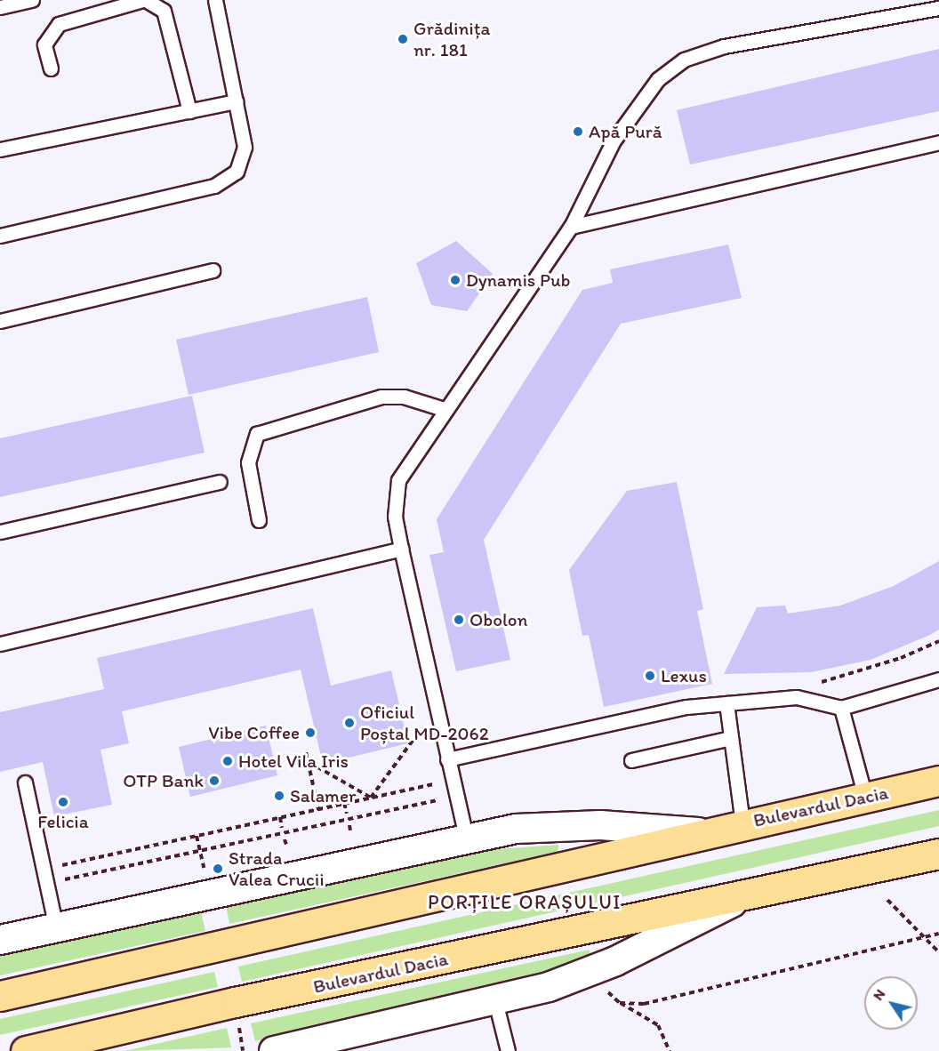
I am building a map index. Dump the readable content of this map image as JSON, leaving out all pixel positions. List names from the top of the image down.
{
  "streets": {
    "main road": ["Bulevardul Dacia"]
  },
  "districts": ["PORȚILE ORAȘULUI"],
  "places": [
    "Grădinița nr. 181",
    "Apă Pură",
    "Dynamis Pub",
    "Obolon",
    "Lexus",
    "Oficiul Poștal MD-2062",
    "Vibe Coffee",
    "Hotel Vila Iris",
    "OTP Bank",
    "Salamer",
    "Felicia",
    "Strada Valea Crucii"
  ],
  "north": "top left"
}
